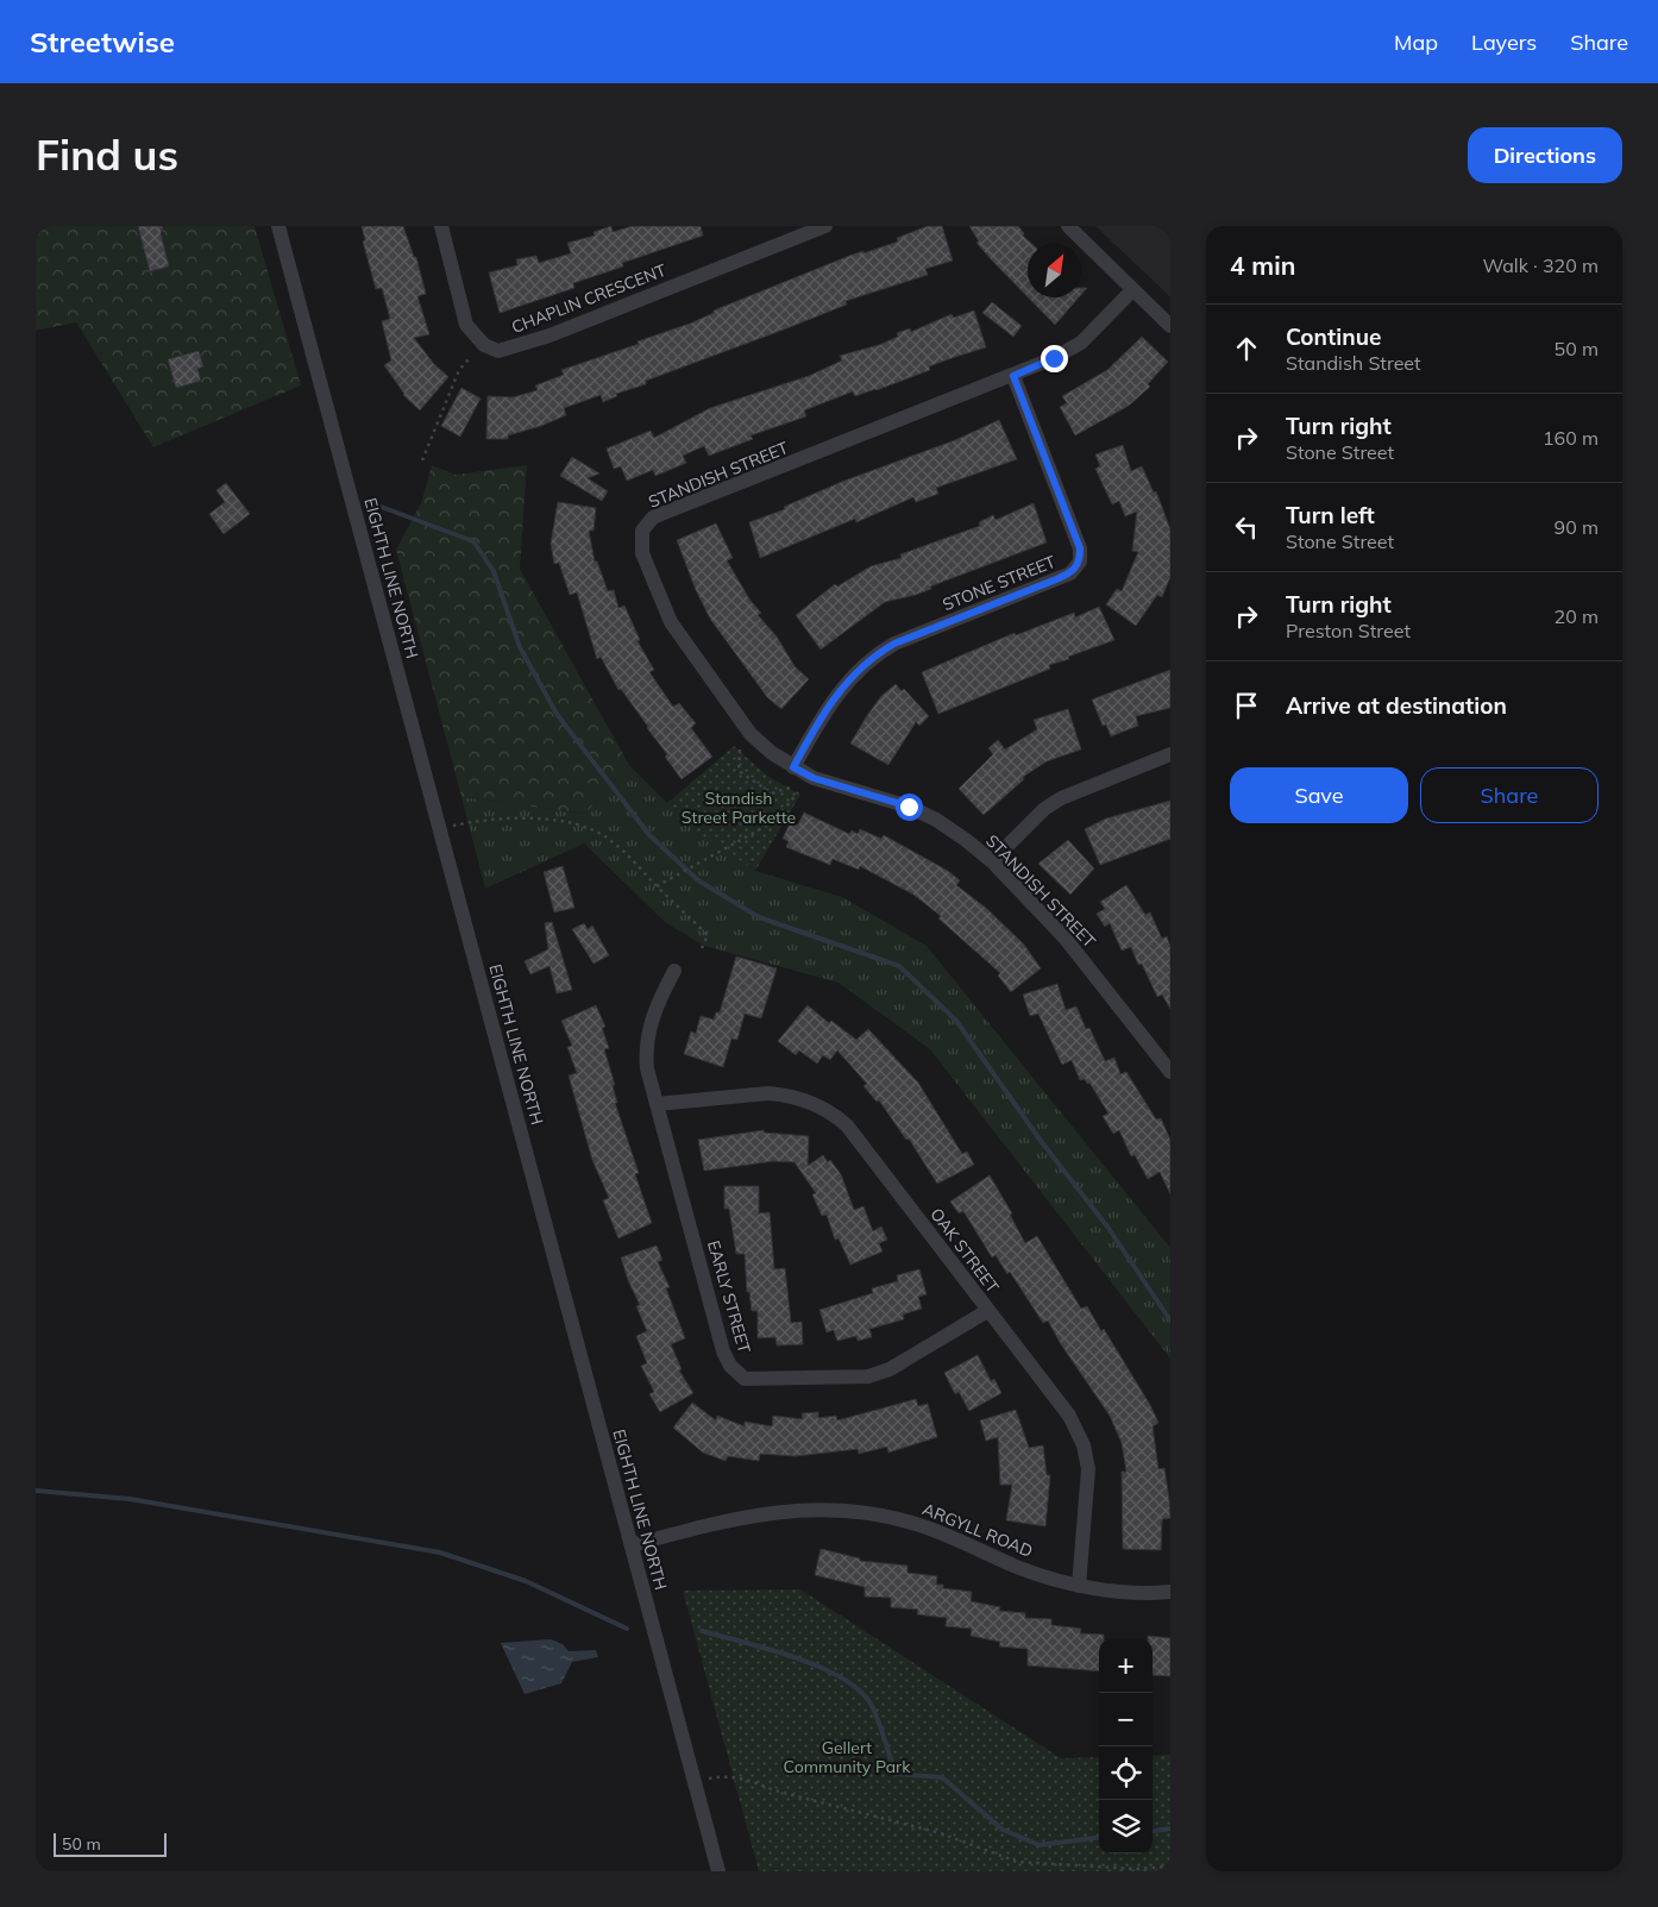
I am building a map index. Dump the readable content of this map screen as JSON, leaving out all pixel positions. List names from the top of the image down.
{
  "streets": {
    "street": [
      "CHAPLIN CRESCENT",
      "STANDISH STREET",
      "EIGHTH LINE NORTH",
      "STONE STREET",
      "OAK STREET",
      "EARLY STREET",
      "ARGYLL ROAD"
    ]
  },
  "crossings": [
    ["STANDISH STREET", "STONE STREET"],
    ["EIGHTH LINE NORTH", "ARGYLL ROAD"],
    ["OAK STREET", "EARLY STREET"],
    ["OAK STREET", "ARGYLL ROAD"]
  ],
  "parks": ["Standish Street Parkette", "Gellert Community Park"],
  "scale_bar": "50 m",
  "north": "top right",
  "page": {
    "header": "Streetwise",
    "nav": ["Map", "Layers", "Share"],
    "buttons": [
      "Directions",
      ["Save", "Share"]
    ],
    "title": "Find us",
    "heading": ["4 min", "Walk · 320 m"],
    "list": [
      ["Continue", "Standish Street", "50 m"],
      ["Turn right", "Stone Street", "160 m"],
      ["Turn left", "Stone Street", "90 m"],
      ["Turn right", "Preston Street", "20 m"],
      "Arrive at destination"
    ],
    "map_buttons": ["+", "−"],
    "scale": "50 m"
  }
}
